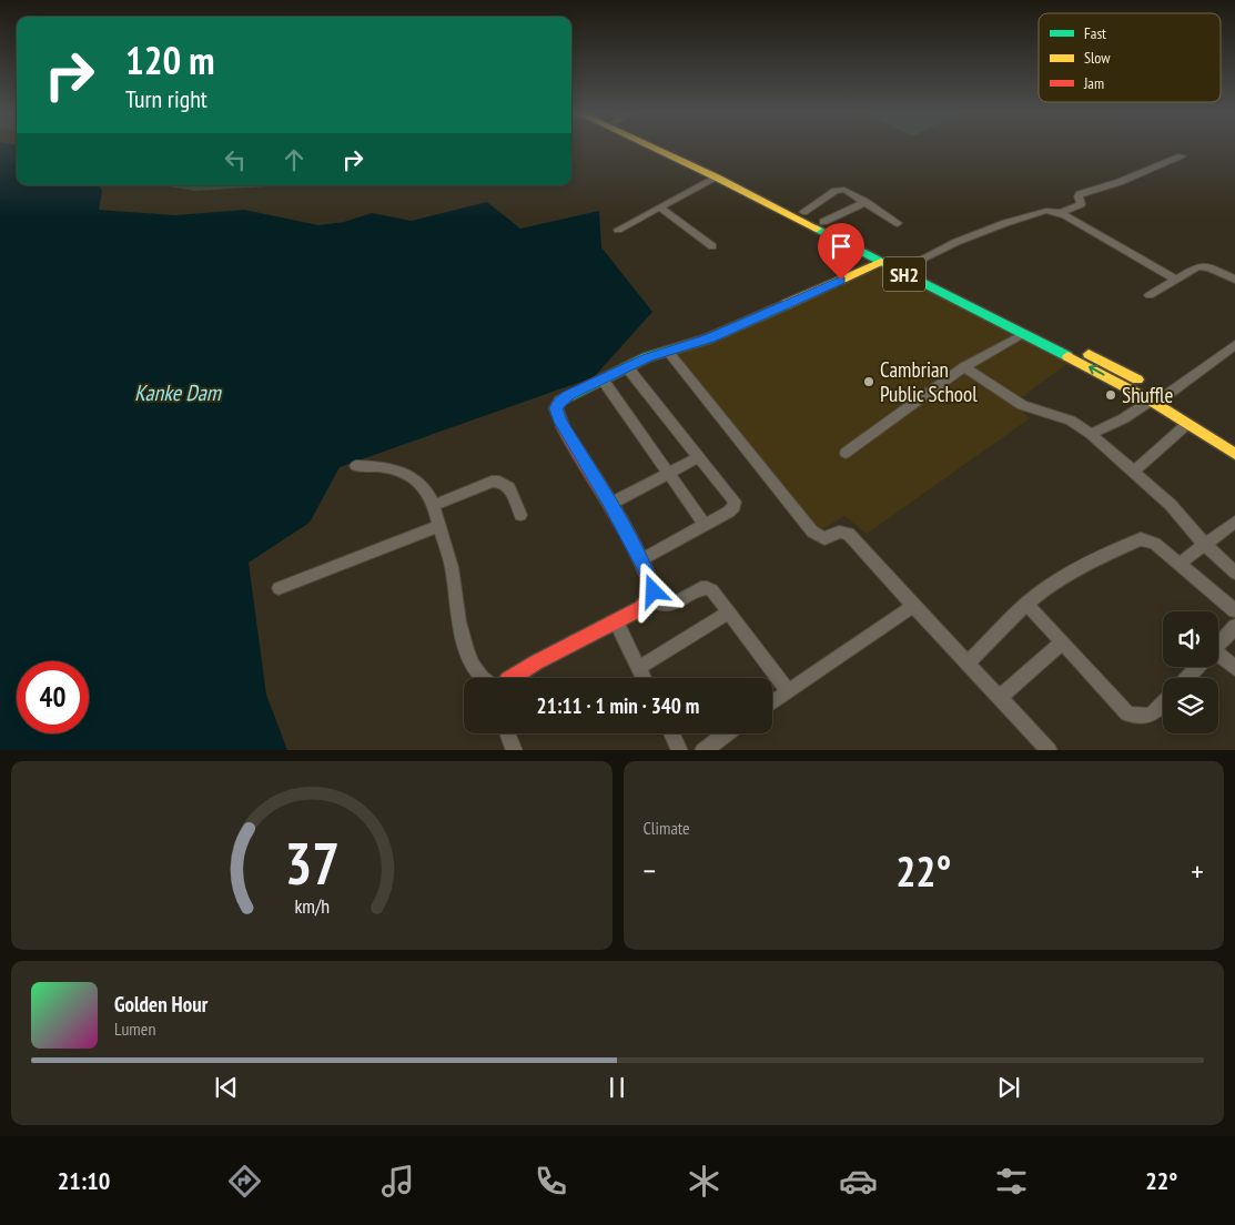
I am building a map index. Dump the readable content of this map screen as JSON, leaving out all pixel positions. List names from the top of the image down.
{
  "streets": {
    "main road": ["SH2"]
  },
  "water": ["Kanke Dam"],
  "places": ["Cambrian Public School", "Shuffle"],
  "legend": ["Fast", "Slow", "Jam"],
  "page": {
    "turn": ["120 m", "Turn right"],
    "limit": "40",
    "trip": "21:11 · 1 min · 340 m",
    "tile": "Climate",
    "heat": ["−", "22°", "+"],
    "song": ["Golden Hour", "Lumen"],
    "tabs": ["21:10", "22°"],
    "gauge": ["37", "km/h"]
  }
}
